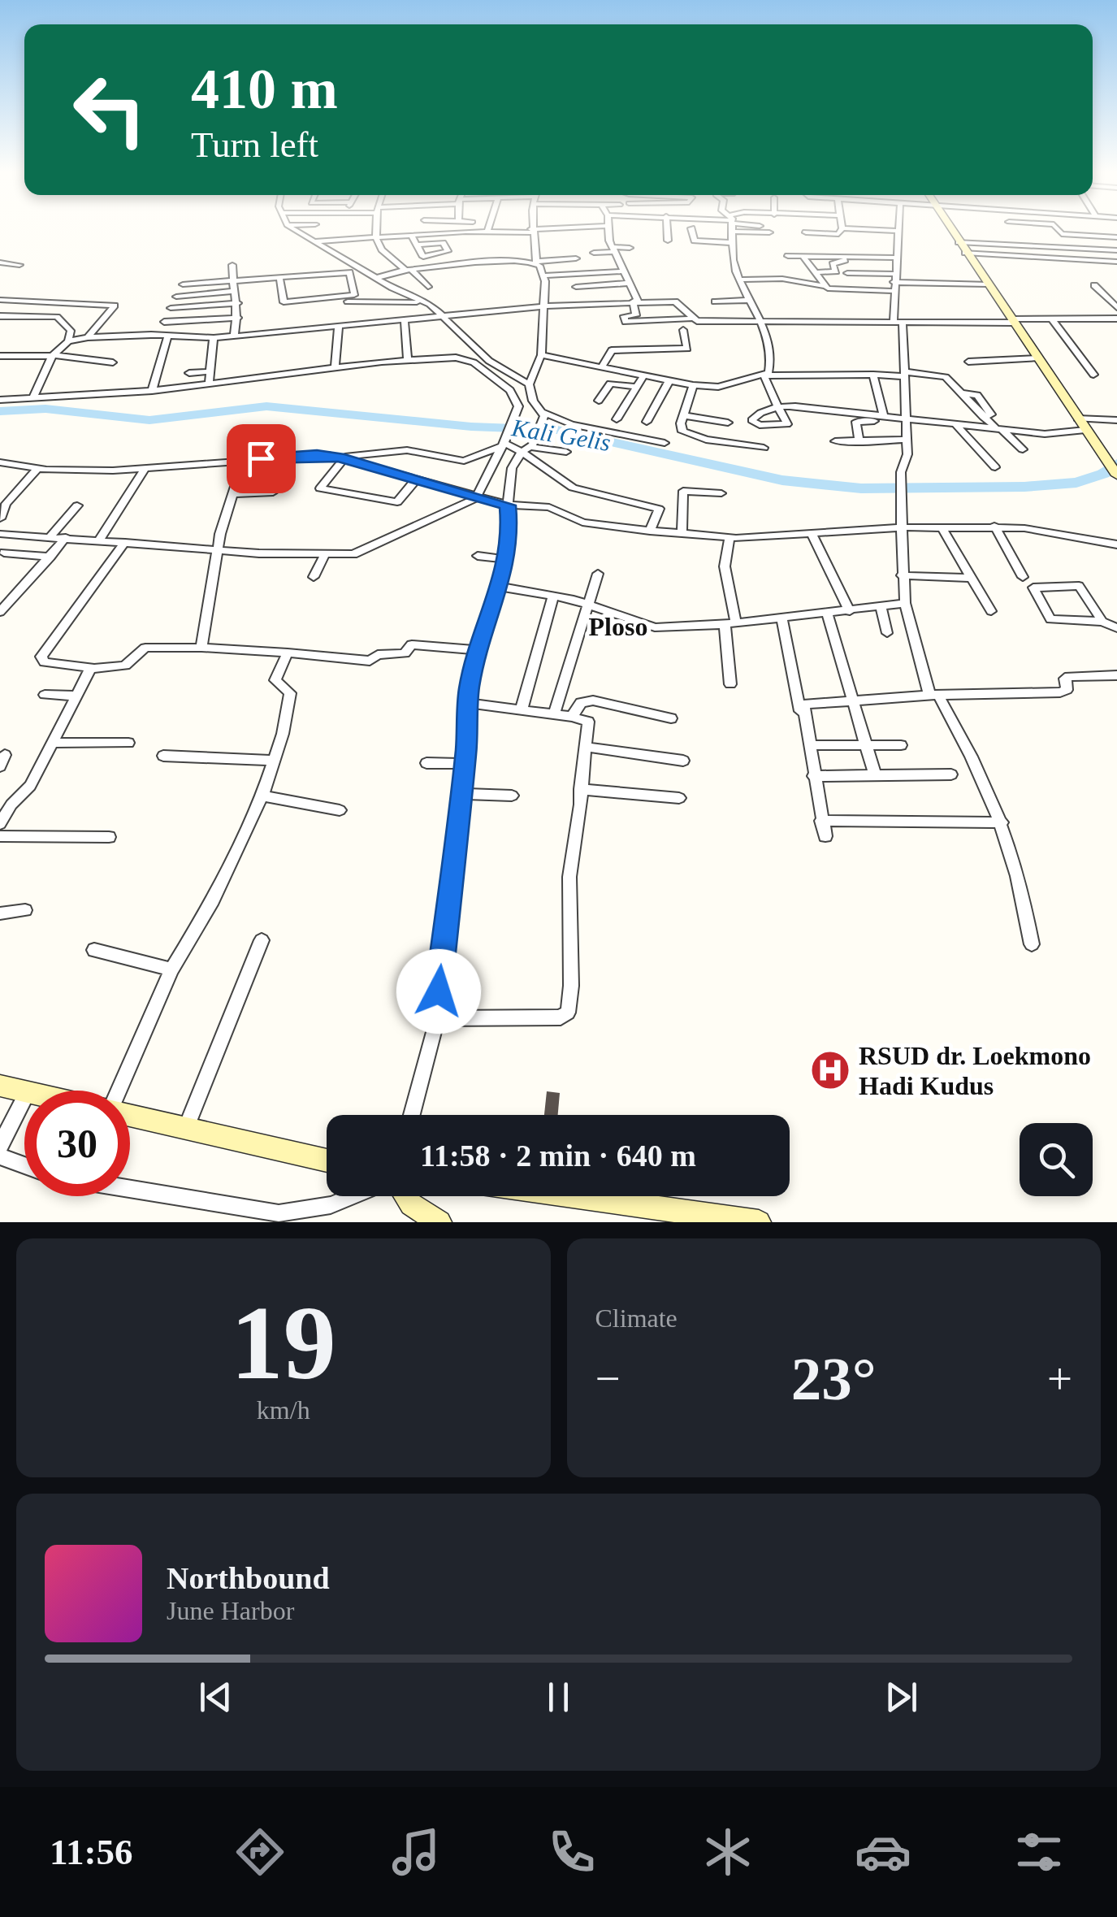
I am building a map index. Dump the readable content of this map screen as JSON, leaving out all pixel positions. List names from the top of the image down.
{
  "districts": ["Ploso"],
  "water": ["Kali Gelis"],
  "places": {
    "hospital": ["RSUD dr. Loekmono Hadi Kudus"]
  },
  "page": {
    "turn": ["410 m", "Turn left"],
    "limit": "30",
    "trip": "11:58 · 2 min · 640 m",
    "tile": [
      ["19", "km/h"],
      "Climate"
    ],
    "heat": ["−", "23°", "+"],
    "song": ["Northbound", "June Harbor"],
    "tabs": "11:56"
  }
}
